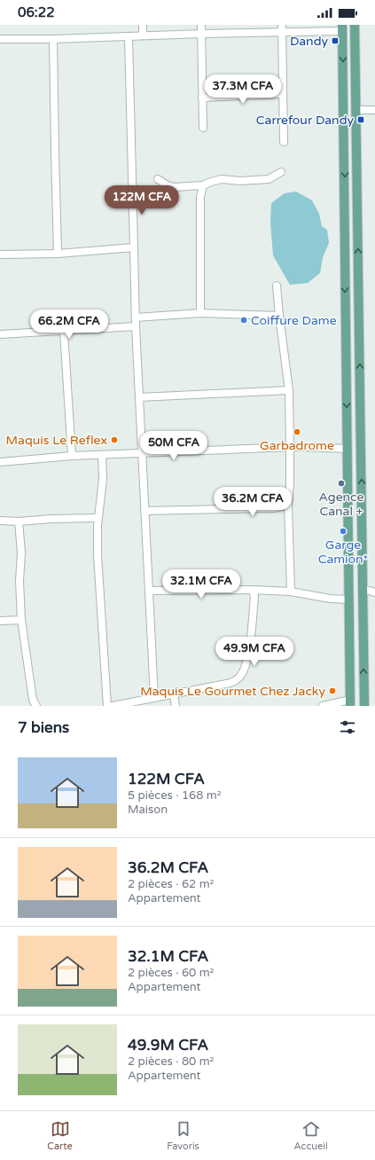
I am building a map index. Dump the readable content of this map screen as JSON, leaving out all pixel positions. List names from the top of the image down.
{
  "places": {
    "transit": ["Dandy", "Carrefour Dandy"],
    "other": [
      "Coiffure Dame",
      "Garbadrome",
      "Maquis Le Reflex",
      "Agence Canal +",
      "Garge Camion*",
      "Maquis Le Gourmet Chez Jacky"
    ]
  },
  "page": {
    "status": "06:22",
    "price": [
      "37.3M CFA",
      "122M CFA",
      "66.2M CFA",
      "50M CFA",
      "36.2M CFA",
      "32.1M CFA",
      "49.9M CFA"
    ],
    "heading": "7 biens",
    "list": [
      {
        "name": "122M CFA",
        "note": "5 pièces · 168 m² · Maison"
      },
      {
        "name": "36.2M CFA",
        "note": "2 pièces · 62 m² · Appartement"
      },
      {
        "name": "32.1M CFA",
        "note": "2 pièces · 60 m² · Appartement"
      },
      {
        "name": "49.9M CFA",
        "note": "2 pièces · 80 m² · Appartement"
      }
    ],
    "tabs": ["Carte", "Favoris", "Accueil"]
  }
}
